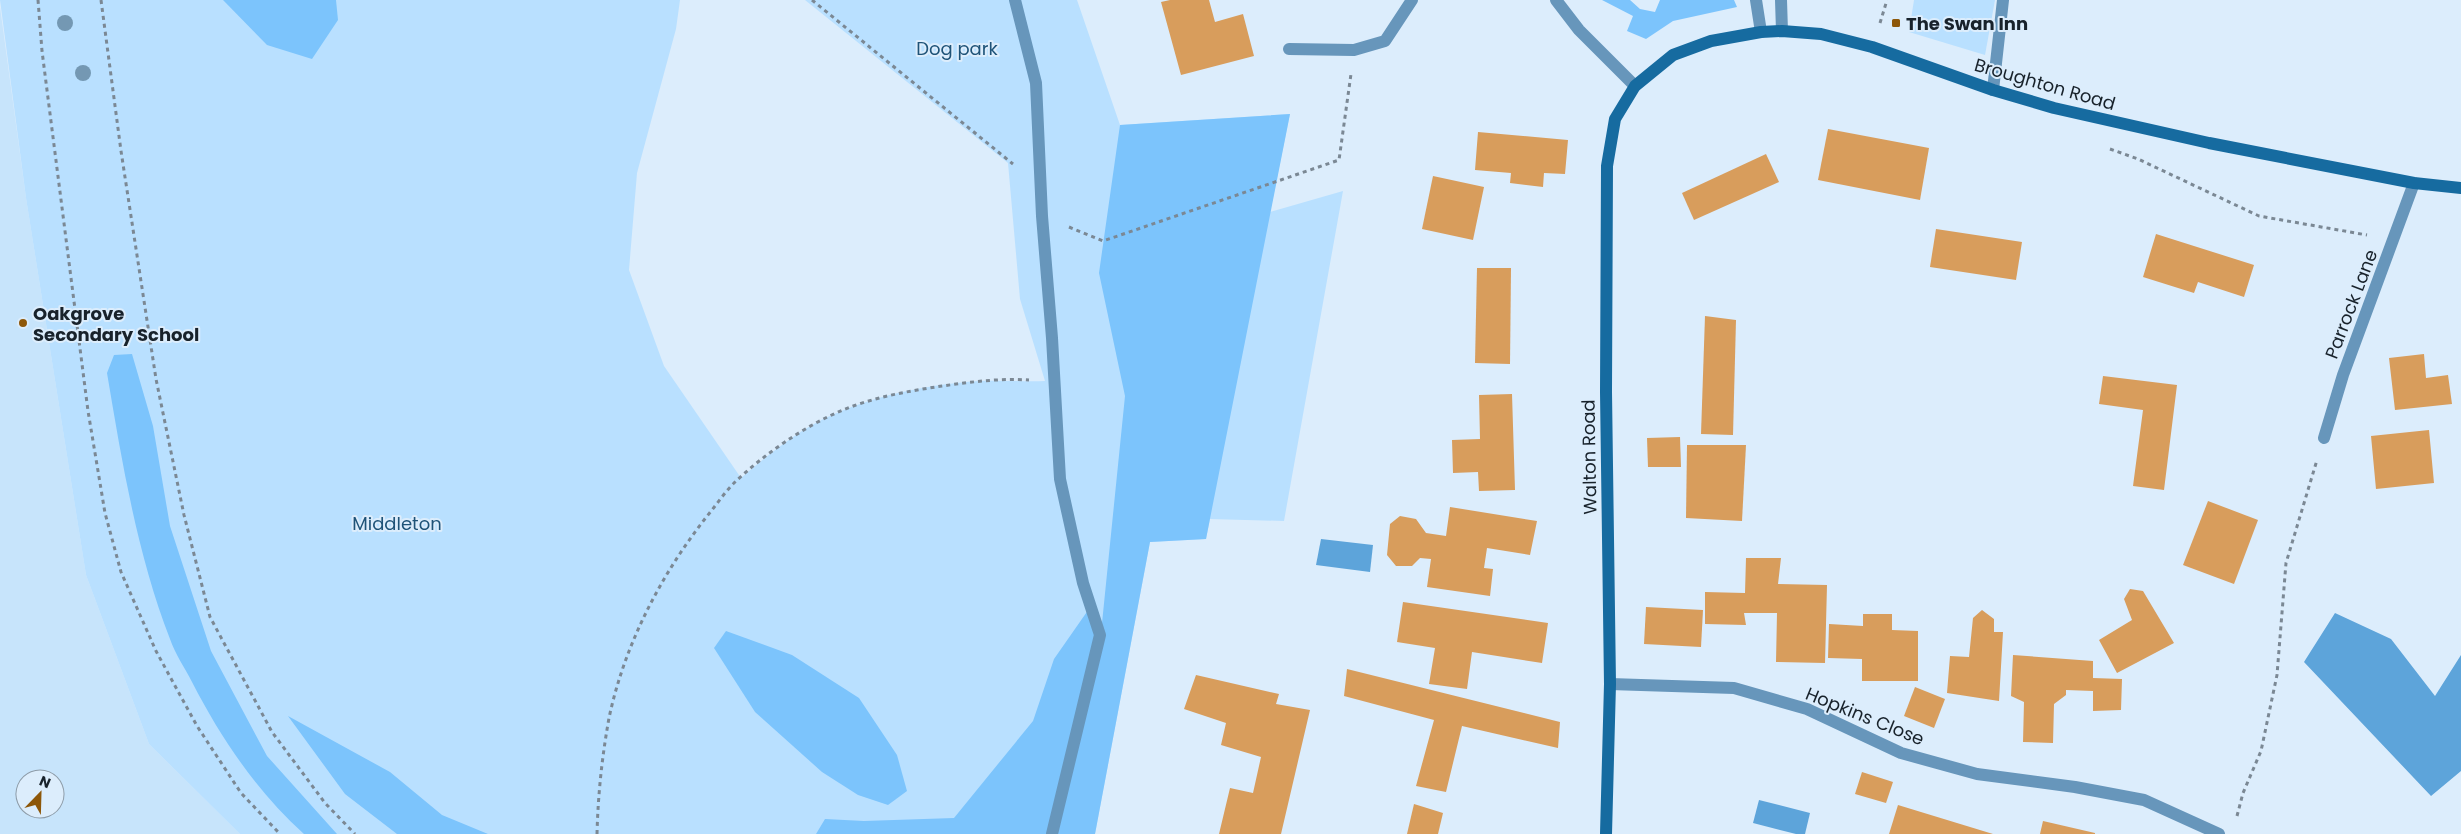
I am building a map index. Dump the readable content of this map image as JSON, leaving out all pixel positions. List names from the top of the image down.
{
  "streets": {
    "street": [
      "Broughton Road",
      "Parrock Lane",
      "Walton Road",
      "Hopkins Close"
    ]
  },
  "crossings": [
    ["Broughton Road", "Parrock Lane"],
    ["Broughton Road", "Walton Road"],
    ["Walton Road", "Hopkins Close"]
  ],
  "parks": ["Dog park", "Middleton"],
  "places": {
    "transit": ["The Swan Inn"],
    "other": ["Oakgrove Secondary School"]
  },
  "north": "top right"
}
